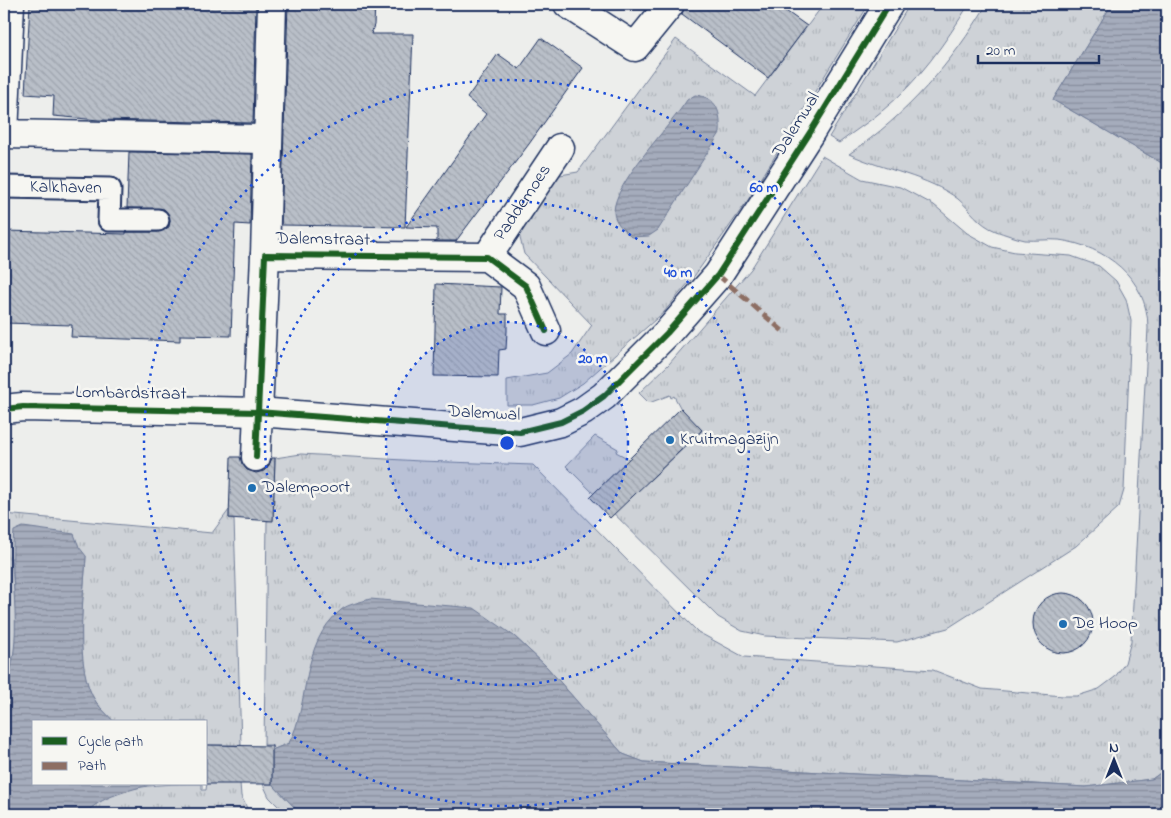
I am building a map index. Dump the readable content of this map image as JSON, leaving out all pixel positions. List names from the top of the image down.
{
  "streets": {
    "street": [
      "Dalemwal",
      "Paddemoes",
      "Dalemstraat",
      "Lombardstraat"
    ],
    "lane": ["Kalkhaven"]
  },
  "crossings": [
    ["Dalemwal", "Dalemstraat"],
    ["Dalemwal", "Lombardstraat"],
    ["Paddemoes", "Dalemstraat"],
    ["Dalemstraat", "Lombardstraat"]
  ],
  "places": ["Kruitmagazijn", "Dalempoort", "De Hoop"],
  "legend": ["Cycle path", "Path"],
  "scale_bar": "20 m",
  "north": "top",
  "rings": ["60 m", "40 m", "20 m"]
}
